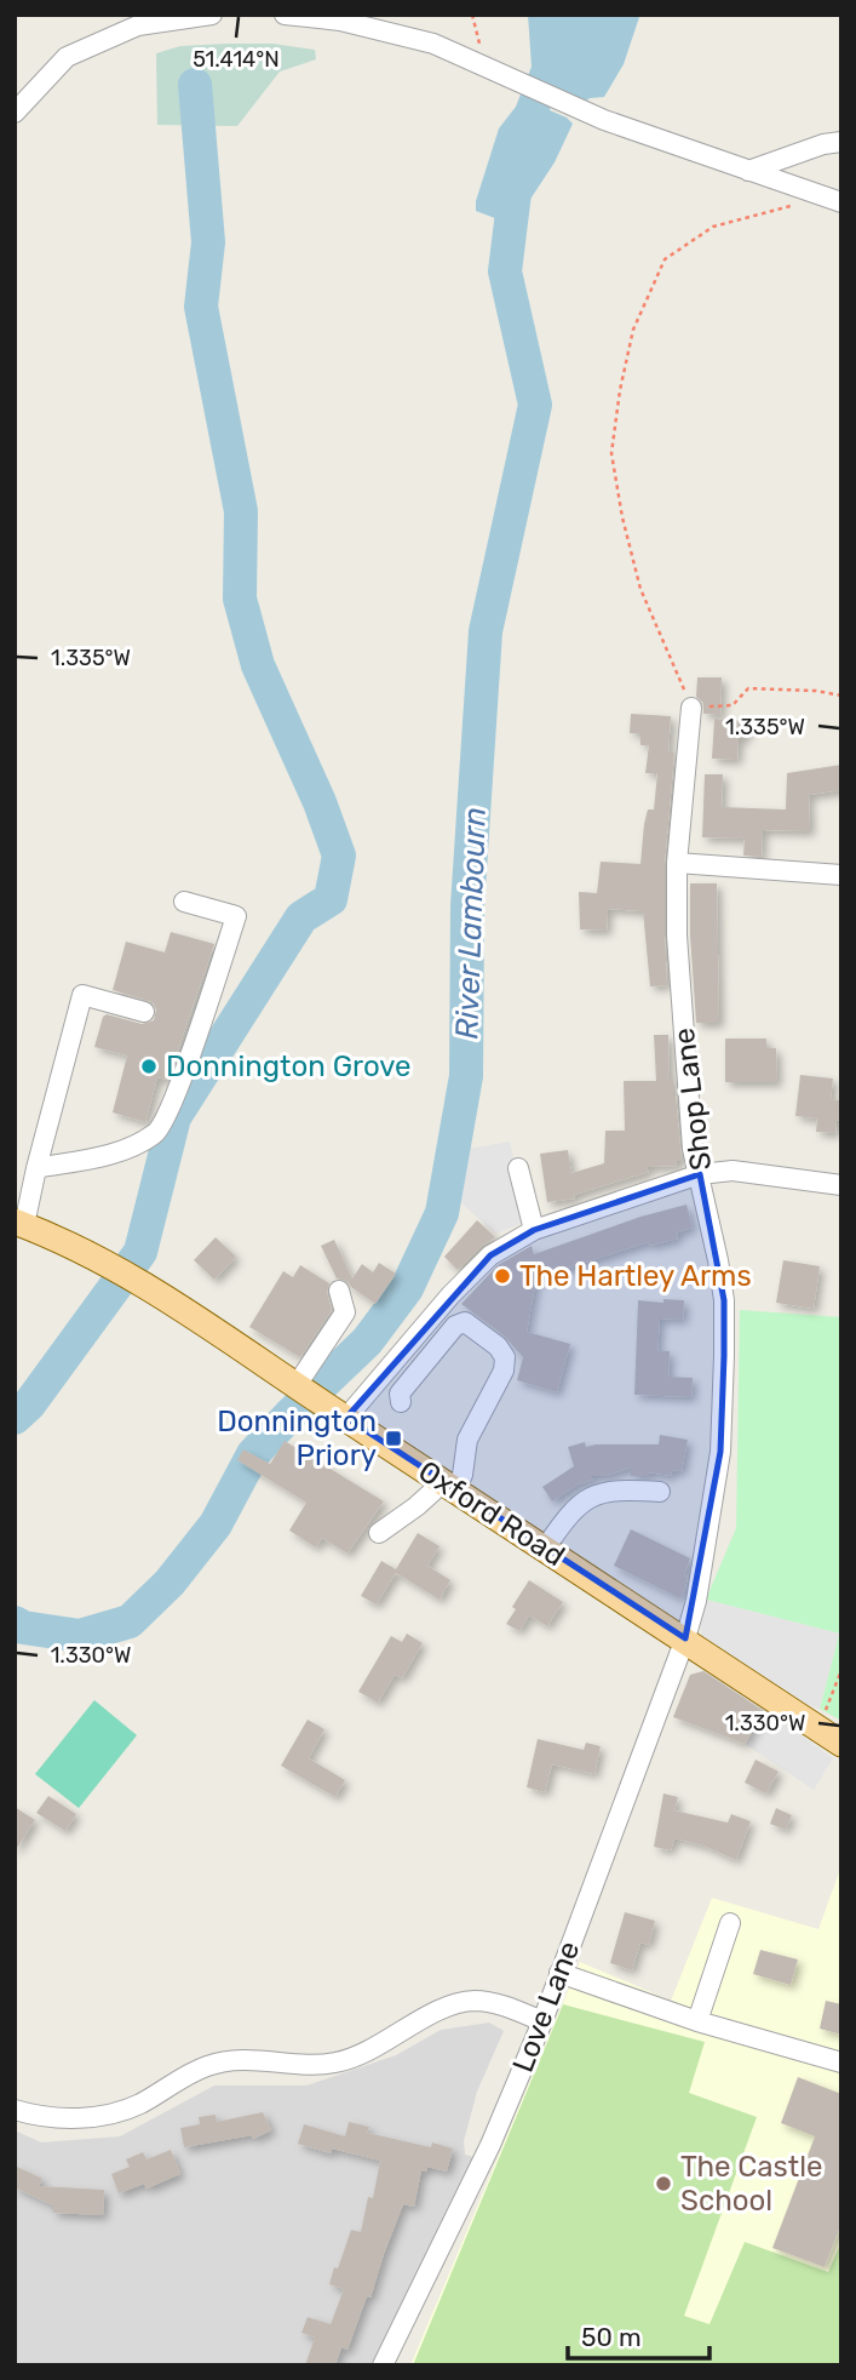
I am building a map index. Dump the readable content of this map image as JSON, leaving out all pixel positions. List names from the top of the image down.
{
  "streets": {
    "main road": ["Oxford Road"],
    "street": ["Shop Lane", "Love Lane"]
  },
  "crossings": [
    ["Shop Lane", "Oxford Road"],
    ["Shop Lane", "Love Lane"],
    ["Oxford Road", "Love Lane"]
  ],
  "water": ["River Lambourn"],
  "places": {
    "other": ["Donnington Grove", "The Hartley Arms", "The Castle School"],
    "transit": ["Donnington Priory"]
  },
  "scale_bar": "50 m",
  "coordinates": ["51.414°N", "1.335°W", "1.330°W"]
}
